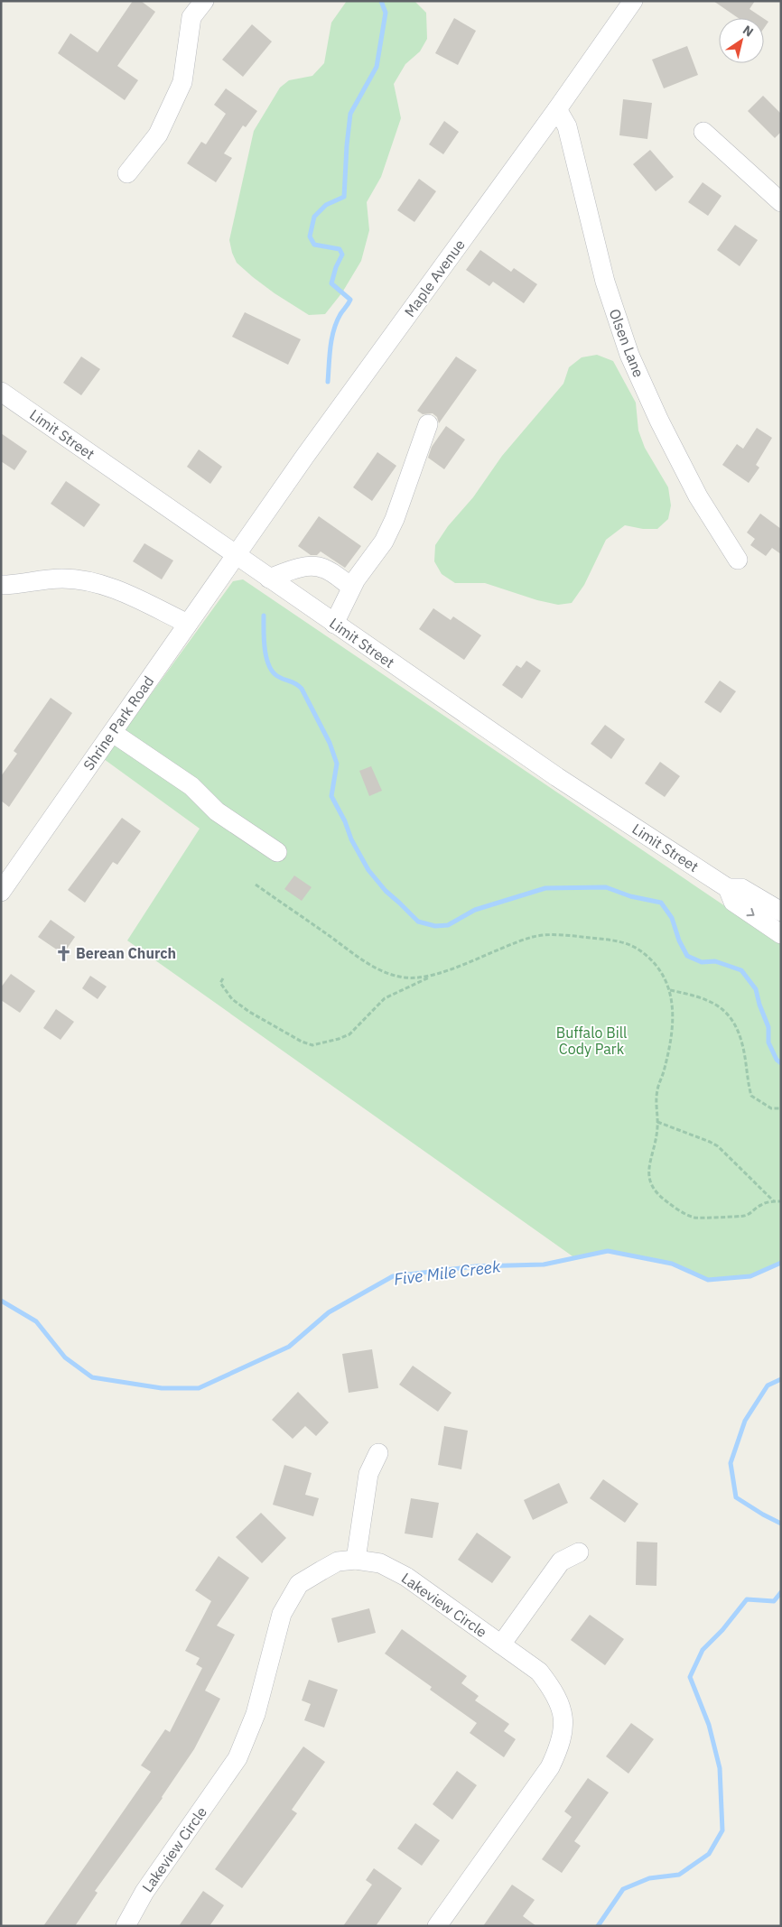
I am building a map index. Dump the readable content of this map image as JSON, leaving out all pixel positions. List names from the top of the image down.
{
  "streets": {
    "street": [
      "Maple Avenue",
      "Olsen Lane",
      "Limit Street",
      "Shrine Park Road",
      "Lakeview Circle"
    ]
  },
  "crossings": [
    ["Maple Avenue", "Olsen Lane"],
    ["Maple Avenue", "Limit Street"],
    ["Maple Avenue", "Shrine Park Road"],
    ["Limit Street", "Shrine Park Road"]
  ],
  "water": ["Five Mile Creek"],
  "parks": ["Buffalo Bill Cody Park"],
  "places": {
    "church": ["Berean Church"]
  },
  "north": "top right"
}
